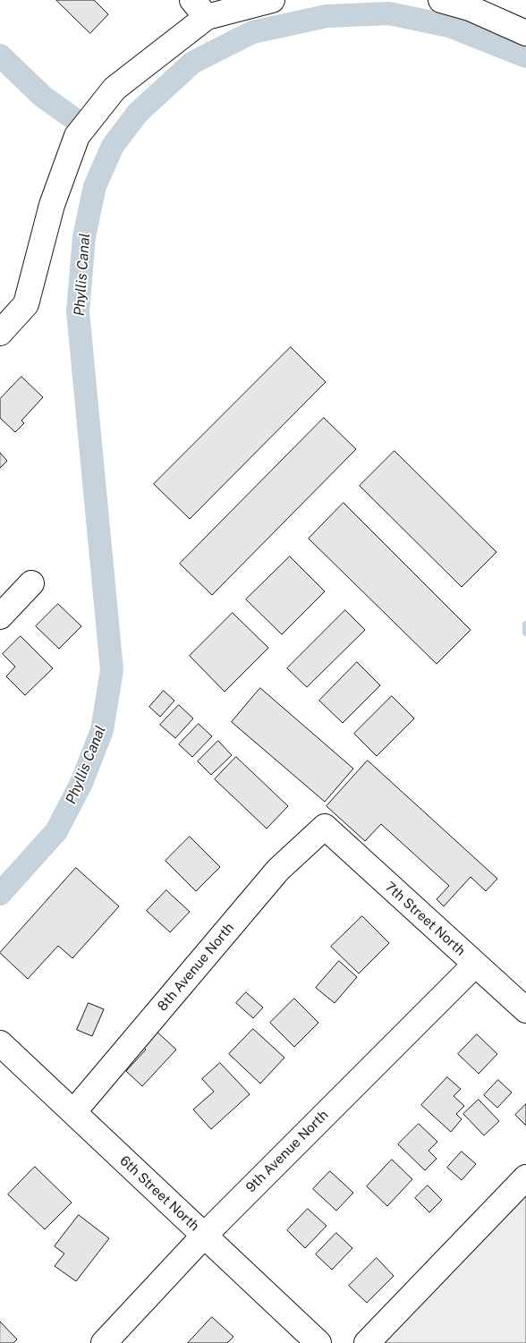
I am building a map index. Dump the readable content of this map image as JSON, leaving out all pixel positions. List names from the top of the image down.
{
  "streets": {
    "street": [
      "7th Street North",
      "8th Avenue North",
      "9th Avenue North",
      "6th Street North"
    ]
  },
  "crossings": [
    ["7th Street North", "8th Avenue North"],
    ["7th Street North", "9th Avenue North"],
    ["8th Avenue North", "6th Street North"],
    ["9th Avenue North", "6th Street North"]
  ],
  "water": ["Phyllis Canal"]
}
